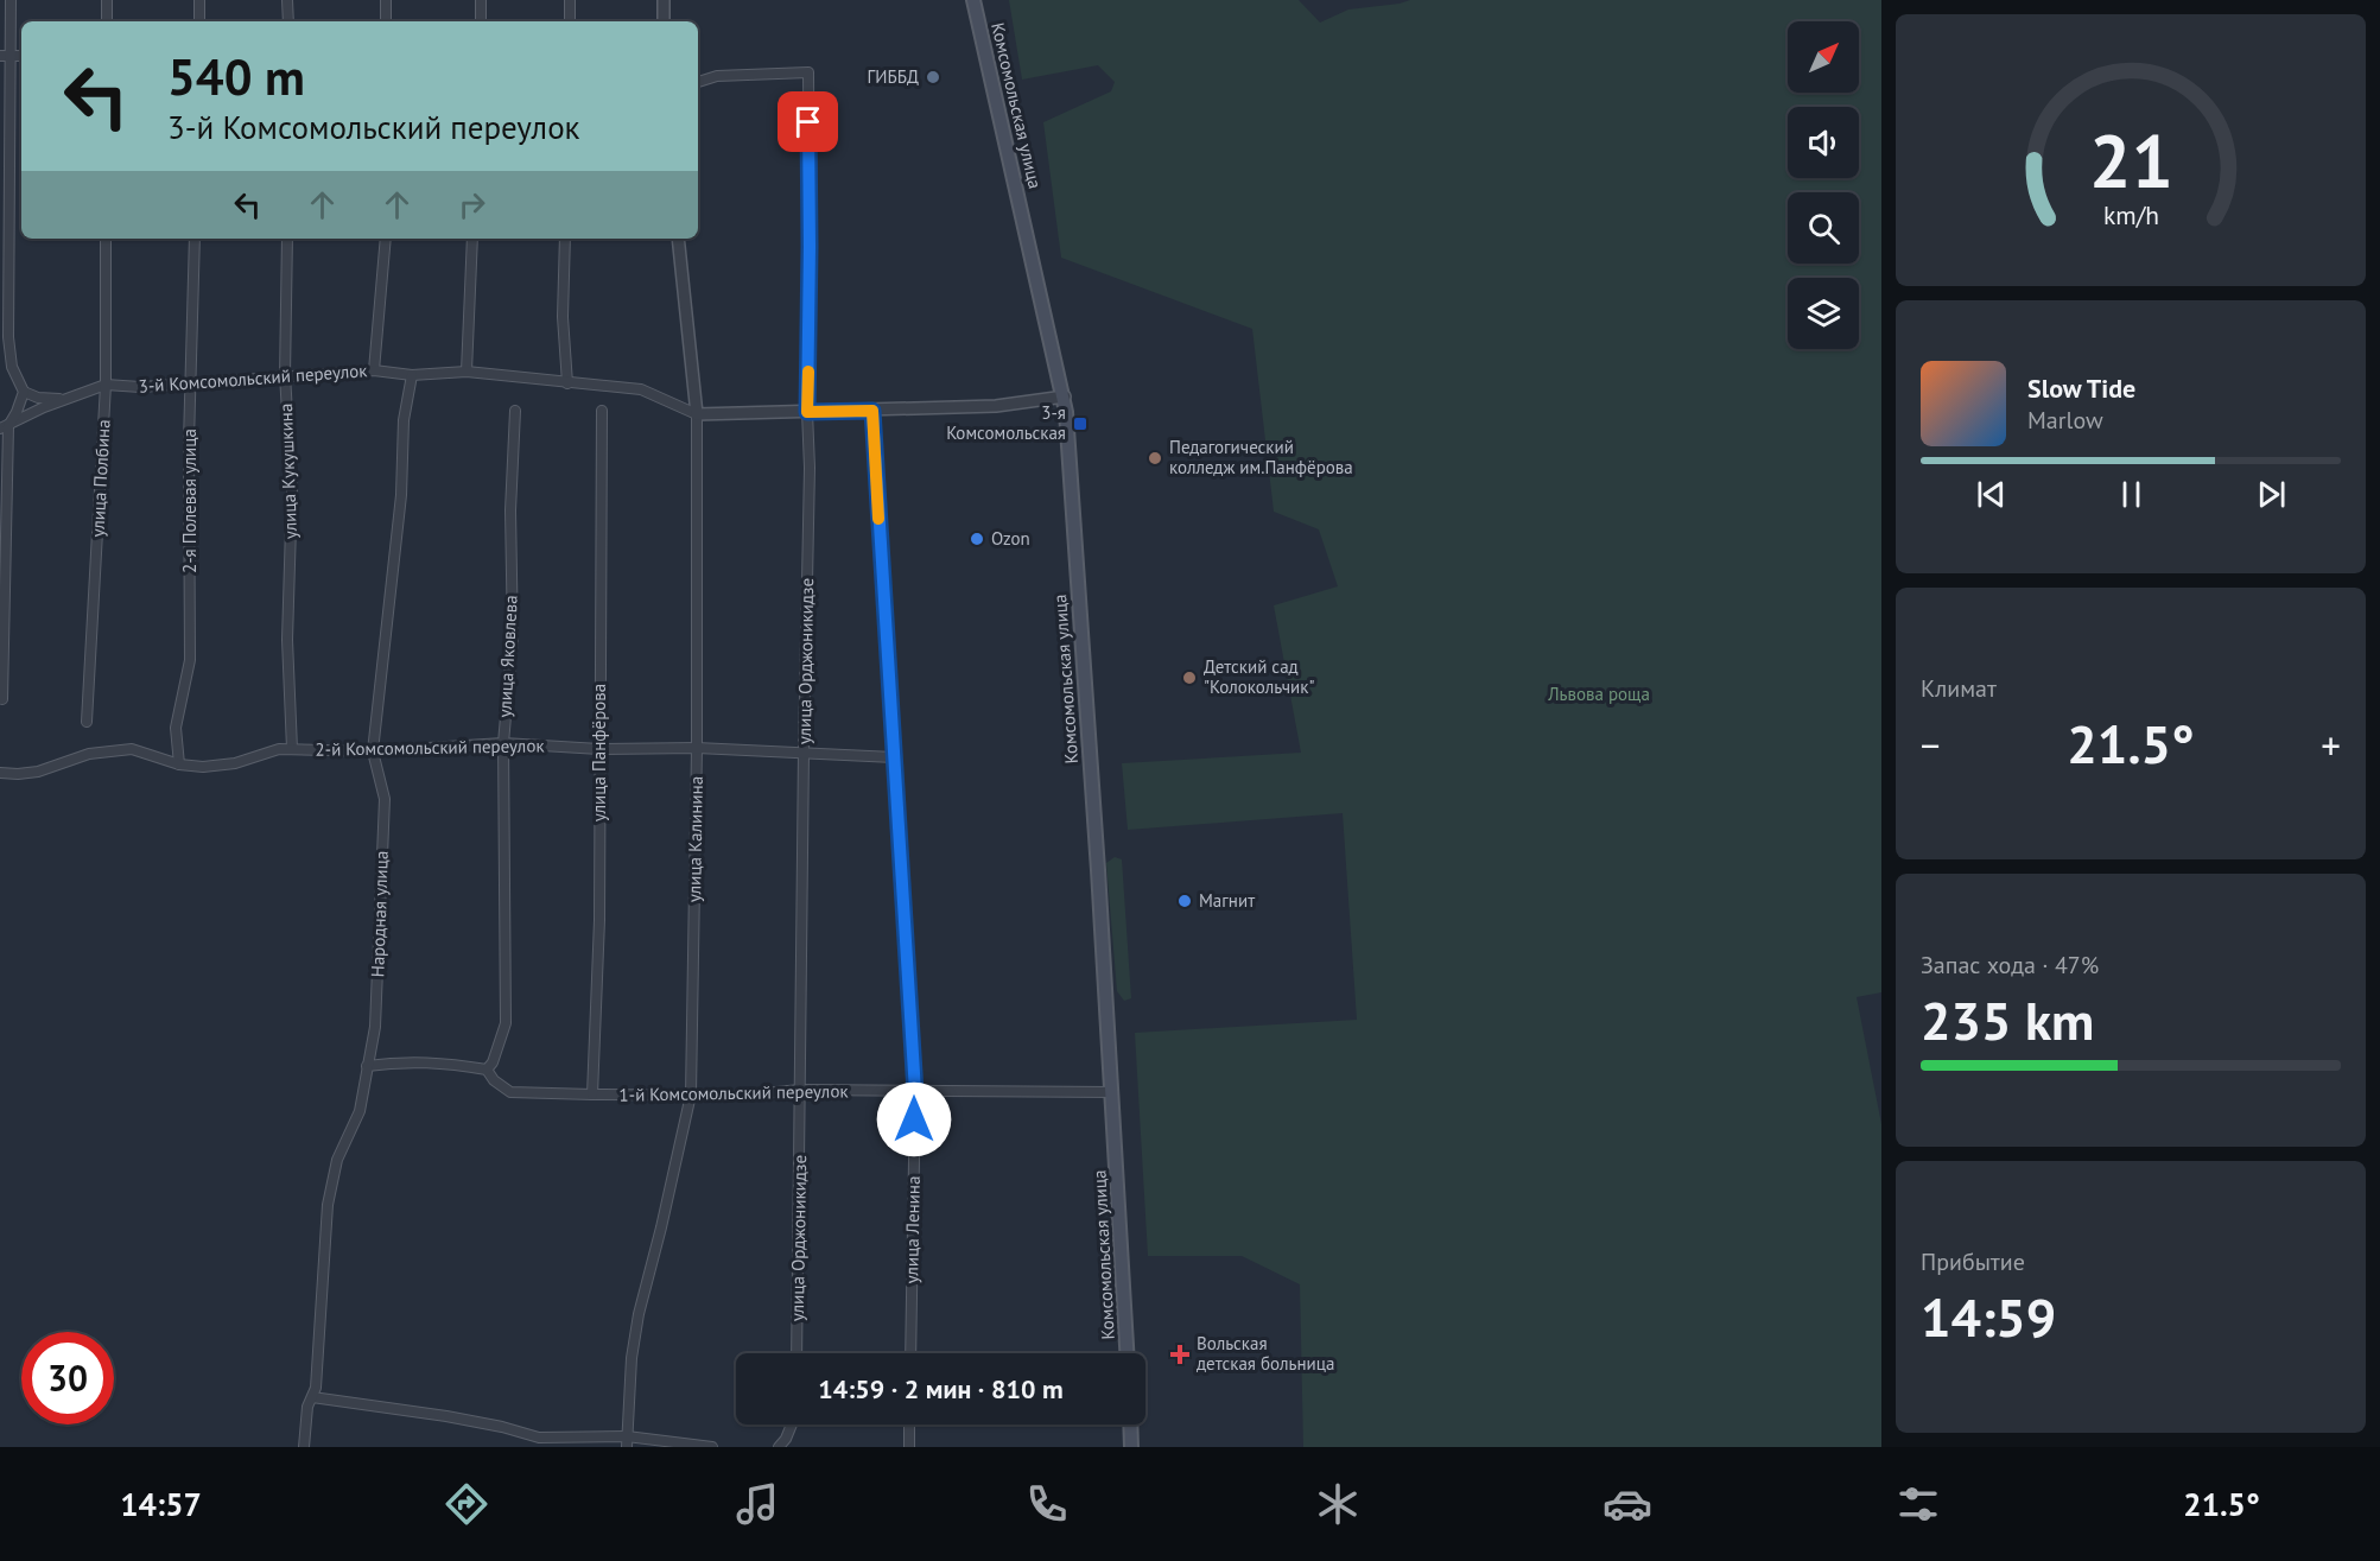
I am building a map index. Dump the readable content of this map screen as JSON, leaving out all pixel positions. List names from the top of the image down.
{
  "streets": {
    "main road": ["Комсомольская улица"],
    "street": [
      "3-й Комсомольский переулок",
      "улица Кукушкина",
      "улица Полбина",
      "2-я Полевая улица",
      "улица Яковлева",
      "улица Орджоникидзе",
      "2-й Комсомольский переулок",
      "улица Панфёрова",
      "улица Калинина",
      "Народная улица",
      "1-й Комсомольский переулок",
      "улица Ленина"
    ]
  },
  "crossings": [
    ["Комсомольская улица", "3-й Комсомольский переулок"],
    ["Комсомольская улица", "1-й Комсомольский переулок"],
    ["3-й Комсомольский переулок", "улица Кукушкина"],
    ["3-й Комсомольский переулок", "улица Полбина"],
    ["3-й Комсомольский переулок", "2-я Полевая улица"],
    ["3-й Комсомольский переулок", "улица Орджоникидзе"],
    ["3-й Комсомольский переулок", "улица Калинина"],
    ["3-й Комсомольский переулок", "Народная улица"],
    ["3-й Комсомольский переулок", "улица Ленина"],
    ["улица Кукушкина", "2-й Комсомольский переулок"],
    ["2-я Полевая улица", "2-й Комсомольский переулок"],
    ["улица Яковлева", "2-й Комсомольский переулок"],
    ["улица Яковлева", "1-й Комсомольский переулок"],
    ["улица Орджоникидзе", "2-й Комсомольский переулок"],
    ["улица Орджоникидзе", "1-й Комсомольский переулок"],
    ["2-й Комсомольский переулок", "улица Панфёрова"],
    ["2-й Комсомольский переулок", "улица Калинина"],
    ["2-й Комсомольский переулок", "Народная улица"],
    ["2-й Комсомольский переулок", "улица Ленина"],
    ["улица Панфёрова", "1-й Комсомольский переулок"],
    ["улица Калинина", "1-й Комсомольский переулок"],
    ["1-й Комсомольский переулок", "улица Ленина"]
  ],
  "parks": ["Львова роща"],
  "places": {
    "other": [
      "ГИББД",
      "Педагогический колледж им.Панфёрова",
      "Ozon",
      "Детский сад \"Колокольчик\"",
      "Магнит"
    ],
    "transit": ["3-я Комсомольская"],
    "health": ["Вольская детская больница"]
  },
  "north": "top right",
  "page": {
    "turn": ["540 m", "3-й Комсомольский переулок"],
    "song": ["Slow Tide", "Marlow"],
    "tile": [
      "Климат",
      ["Запас хода · 47%", "235 km"],
      ["Прибытие", "14:59"]
    ],
    "heat": ["−", "21.5°", "+"],
    "limit": "30",
    "trip": "14:59 · 2 мин · 810 m",
    "tabs": ["14:57", "21.5°"],
    "gauge": ["21", "km/h"]
  }
}
